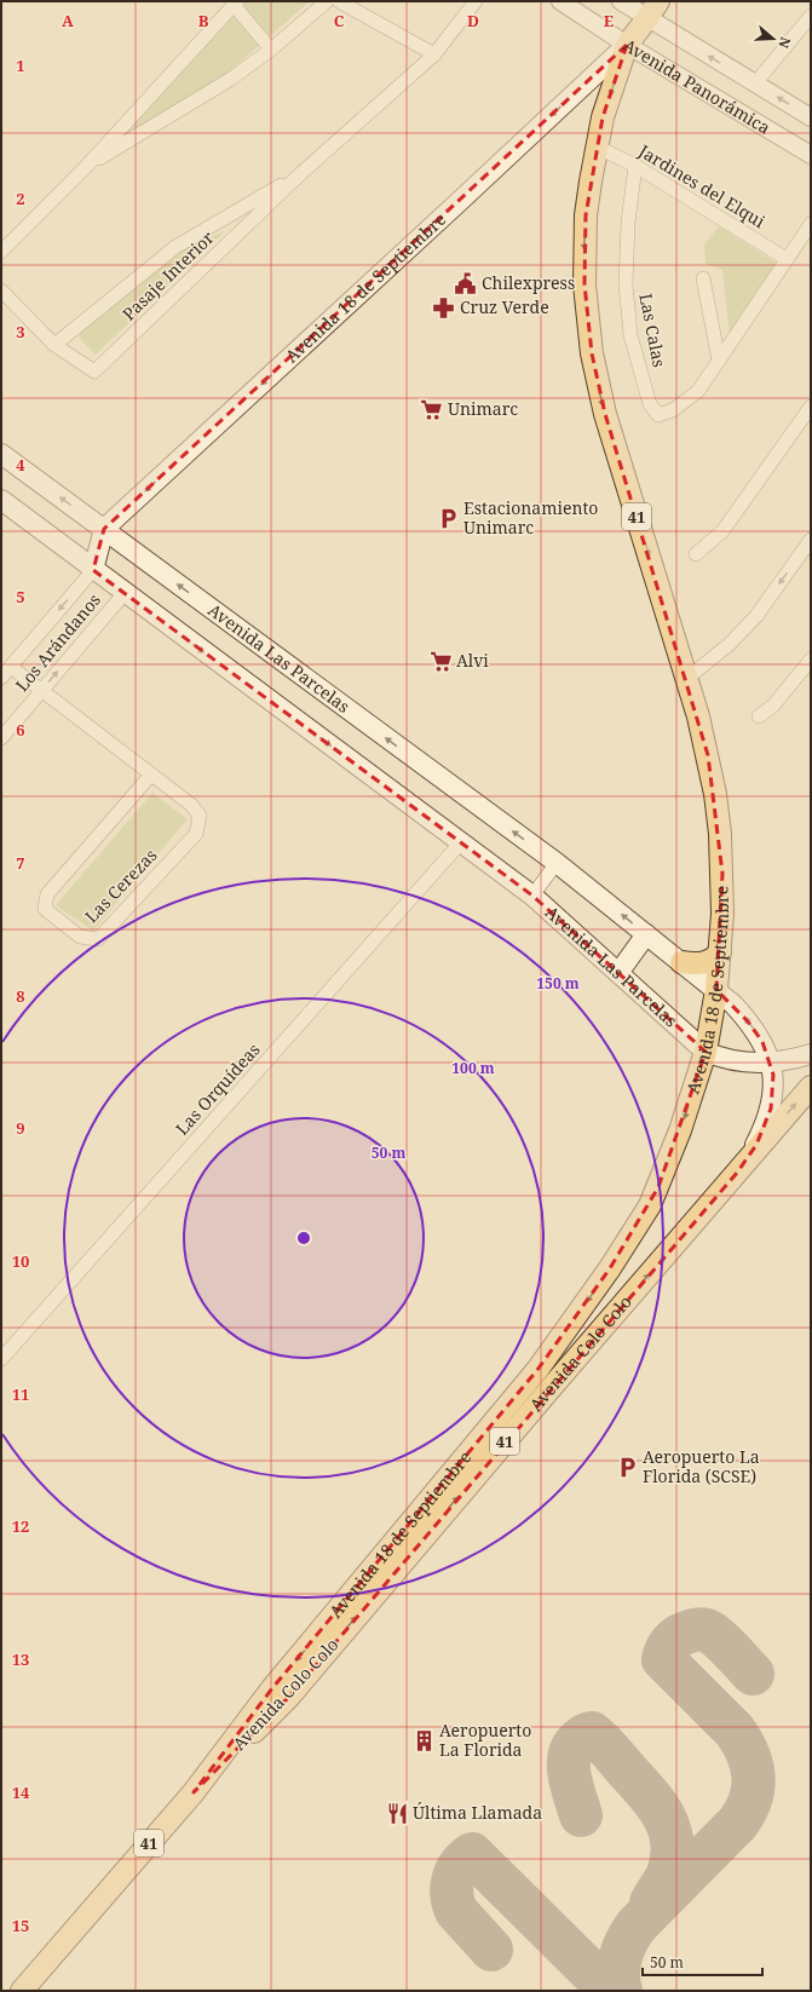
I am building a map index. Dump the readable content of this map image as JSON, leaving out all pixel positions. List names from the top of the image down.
{
  "streets": {
    "main road": [
      "Avenida 18 de Septiembre",
      "41",
      "Avenida Las Parcelas",
      "Avenida Colo Colo"
    ],
    "street": [
      "Avenida Panorámica",
      "Jardines del Elqui",
      "Pasaje Interior",
      "Las Calas",
      "Los Arándanos",
      "Las Cerezas",
      "Las Orquídeas"
    ]
  },
  "crossings": [
    ["Avenida Panorámica", "Avenida 18 de Septiembre"],
    ["Jardines del Elqui", "Avenida 18 de Septiembre"],
    ["Jardines del Elqui", "Las Calas"],
    ["Avenida 18 de Septiembre", "41"],
    ["Avenida 18 de Septiembre", "Avenida Las Parcelas"],
    ["Avenida 18 de Septiembre", "Avenida Colo Colo"],
    ["41", "Avenida Colo Colo"],
    ["Los Arándanos", "Avenida Las Parcelas"],
    ["Los Arándanos", "Las Cerezas"],
    ["Avenida Las Parcelas", "Las Orquídeas"],
    ["Avenida Las Parcelas", "Avenida Colo Colo"]
  ],
  "one_way": ["Avenida 18 de Septiembre", "Avenida Colo Colo"],
  "places": {
    "public building": ["Chilexpress"],
    "pharmacy": ["Cruz Verde"],
    "supermarket": ["Unimarc", "Alvi"],
    "parking": ["Estacionamiento Unimarc", "Aeropuerto La Florida (SCSE)"],
    "building": ["Aeropuerto La Florida"],
    "restaurant": ["Última Llamada"]
  },
  "scale_bar": "50 m",
  "north": "right",
  "grid": {
    "columns": [
      "A",
      "B",
      "C",
      "D",
      "E"
    ],
    "rows": [
      "1",
      "2",
      "3",
      "4",
      "5",
      "6",
      "7",
      "8",
      "9",
      "10",
      "11",
      "12",
      "13",
      "14",
      "15"
    ]
  },
  "rings": ["150 m", "100 m", "50 m"]
}
